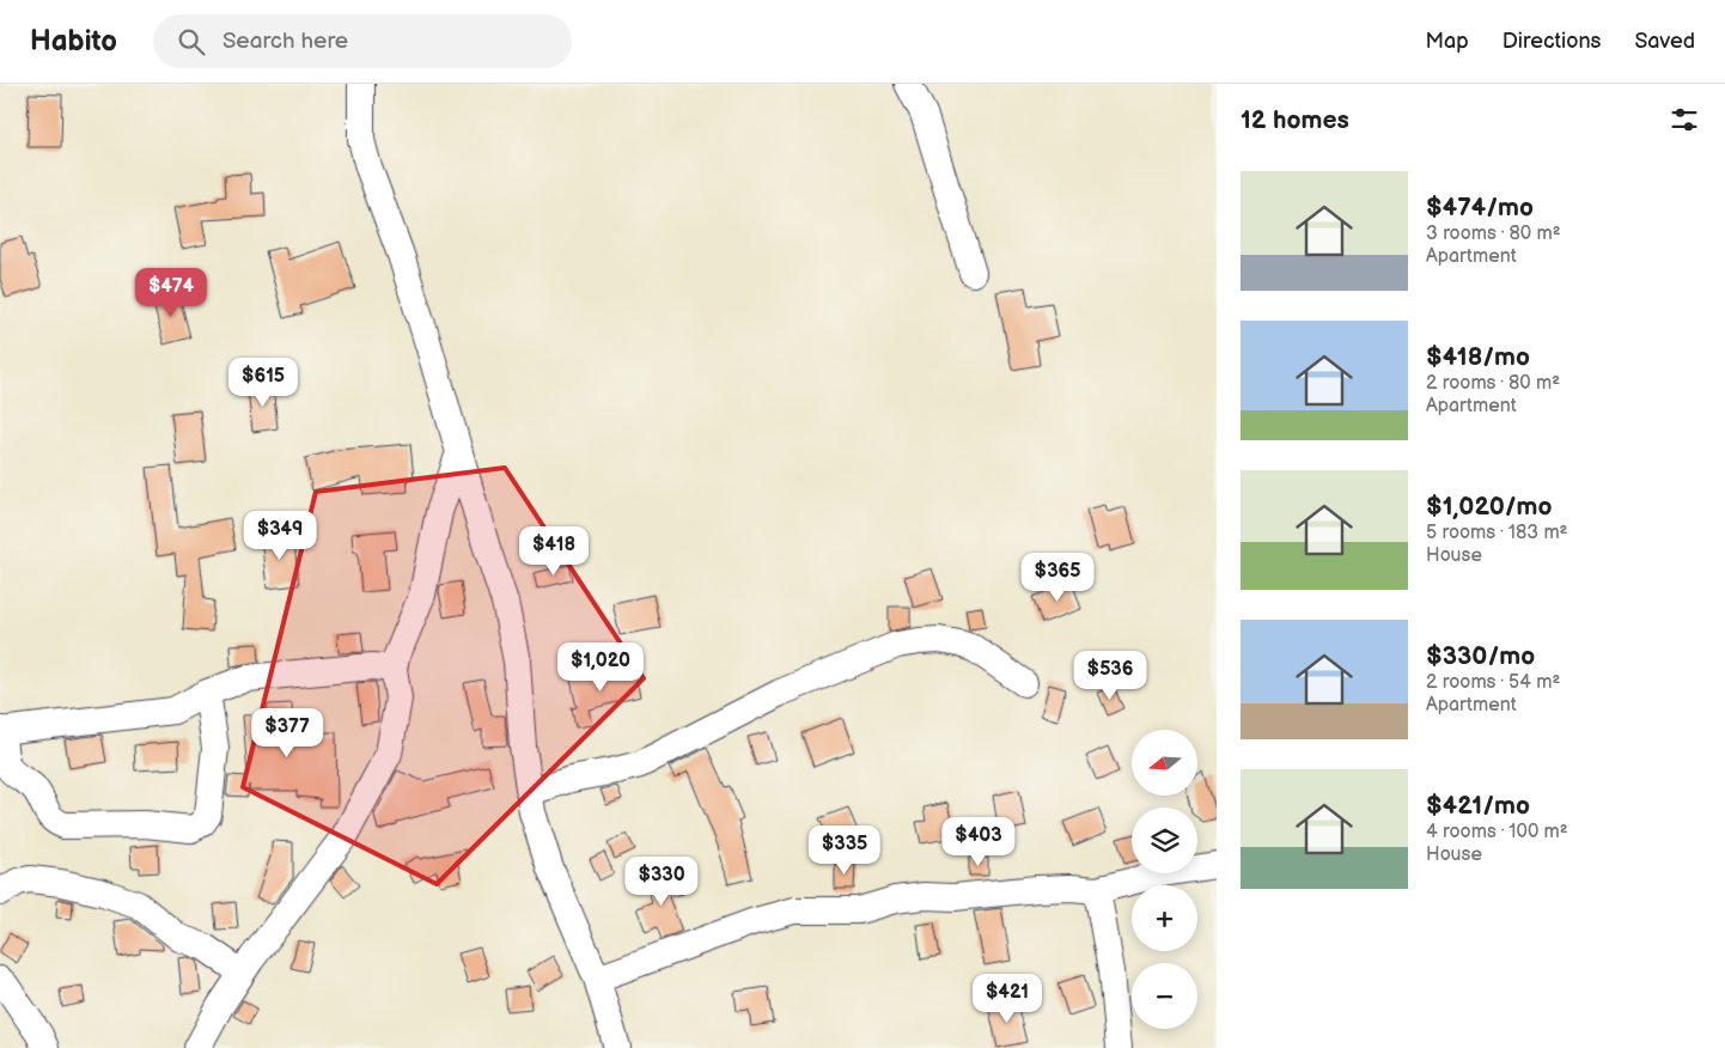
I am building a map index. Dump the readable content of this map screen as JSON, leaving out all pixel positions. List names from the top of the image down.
{
  "north": "left",
  "page": {
    "header": "Habito",
    "search": "Search here",
    "nav": ["Map", "Directions", "Saved"],
    "heading": "12 homes",
    "list": [
      {
        "name": "$474/mo",
        "note": "3 rooms · 80 m² · Apartment"
      },
      {
        "name": "$418/mo",
        "note": "2 rooms · 80 m² · Apartment"
      },
      {
        "name": "$1,020/mo",
        "note": "5 rooms · 183 m² · House"
      },
      {
        "name": "$330/mo",
        "note": "2 rooms · 54 m² · Apartment"
      },
      {
        "name": "$421/mo",
        "note": "4 rooms · 100 m² · House"
      }
    ],
    "price": [
      "$474",
      "$615",
      "$349",
      "$418",
      "$365",
      "$1,020",
      "$536",
      "$377",
      "$403",
      "$335",
      "$330",
      "$421"
    ],
    "map_buttons": ["+", "−"]
  }
}
